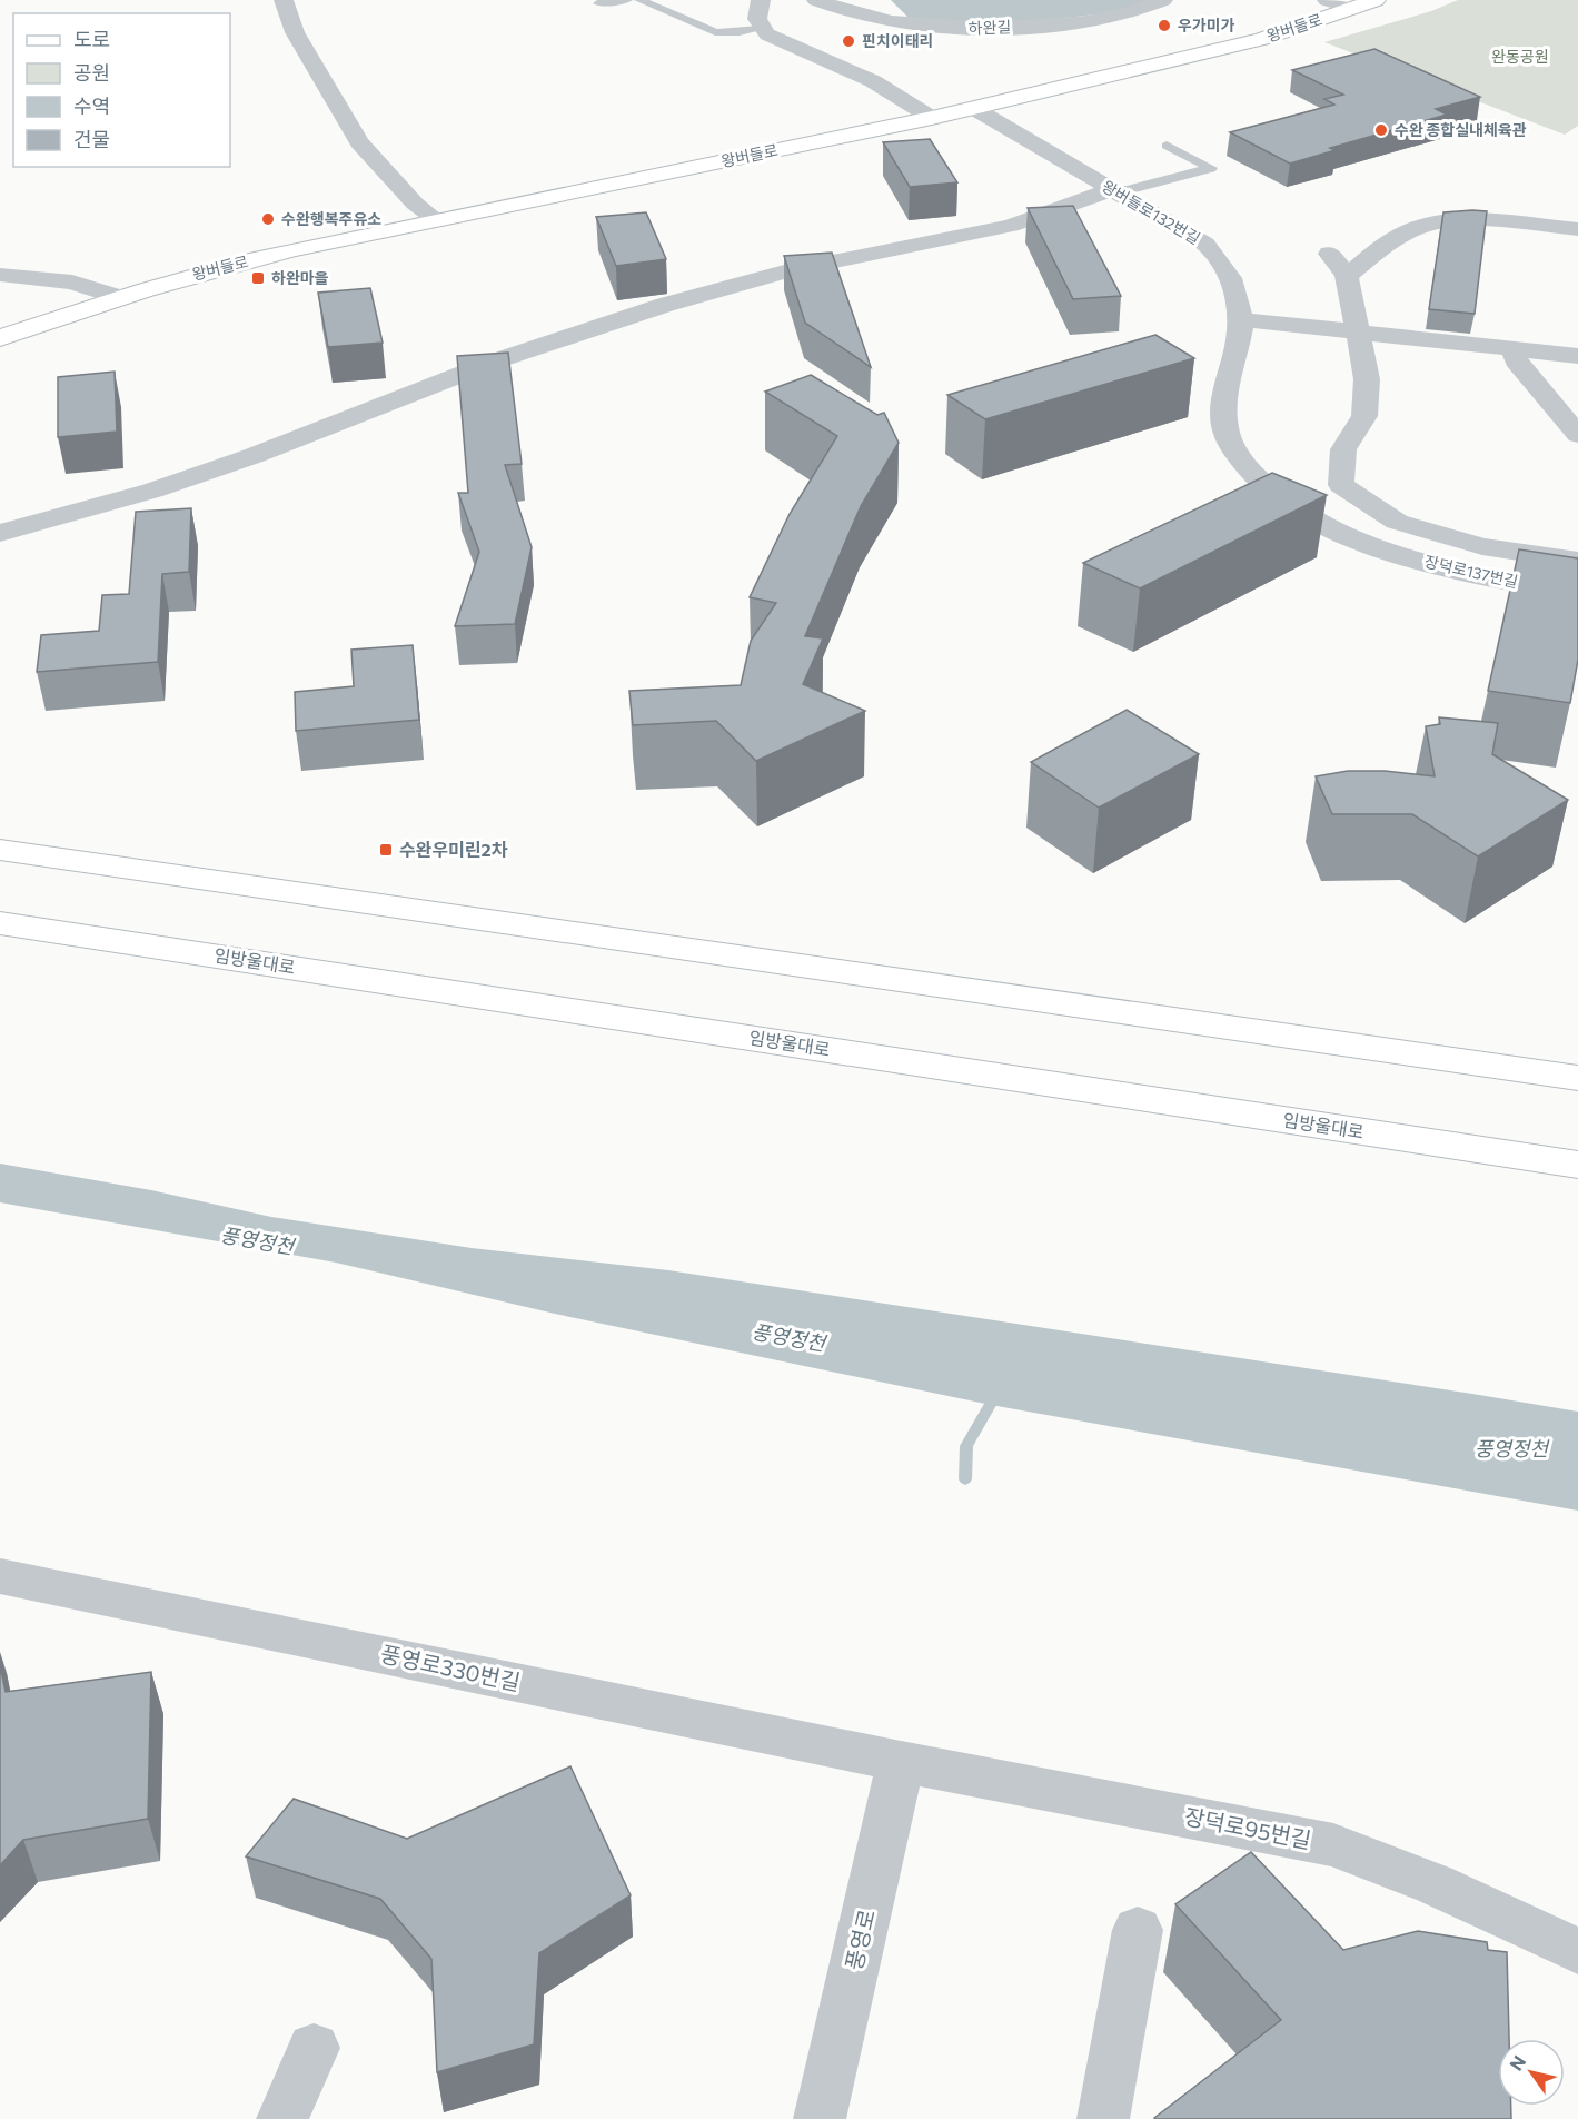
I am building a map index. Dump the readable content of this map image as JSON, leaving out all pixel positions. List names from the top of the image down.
{
  "streets": {
    "main road": ["왕버들로", "임방울대로"],
    "street": [
      "하완길",
      "왕버들로132번길",
      "장덕로137번길",
      "풍영로330번길",
      "장덕로95번길",
      "풍영로"
    ]
  },
  "crossings": [
    ["왕버들로", "왕버들로132번길"],
    ["왕버들로132번길", "장덕로137번길"],
    ["풍영로330번길", "장덕로95번길"],
    ["풍영로330번길", "풍영로"],
    ["장덕로95번길", "풍영로"]
  ],
  "water": ["풍영정천"],
  "parks": ["완동공원"],
  "places": {
    "other": [
      "우가미가",
      "핀치이태리",
      "수완 종합실내체육관",
      "수완행복주유소"
    ],
    "transit": ["하완마을", "수완우미린2차"]
  },
  "legend": [
    "도로",
    "공원",
    "수역",
    "건물"
  ],
  "north": "top left"
}
